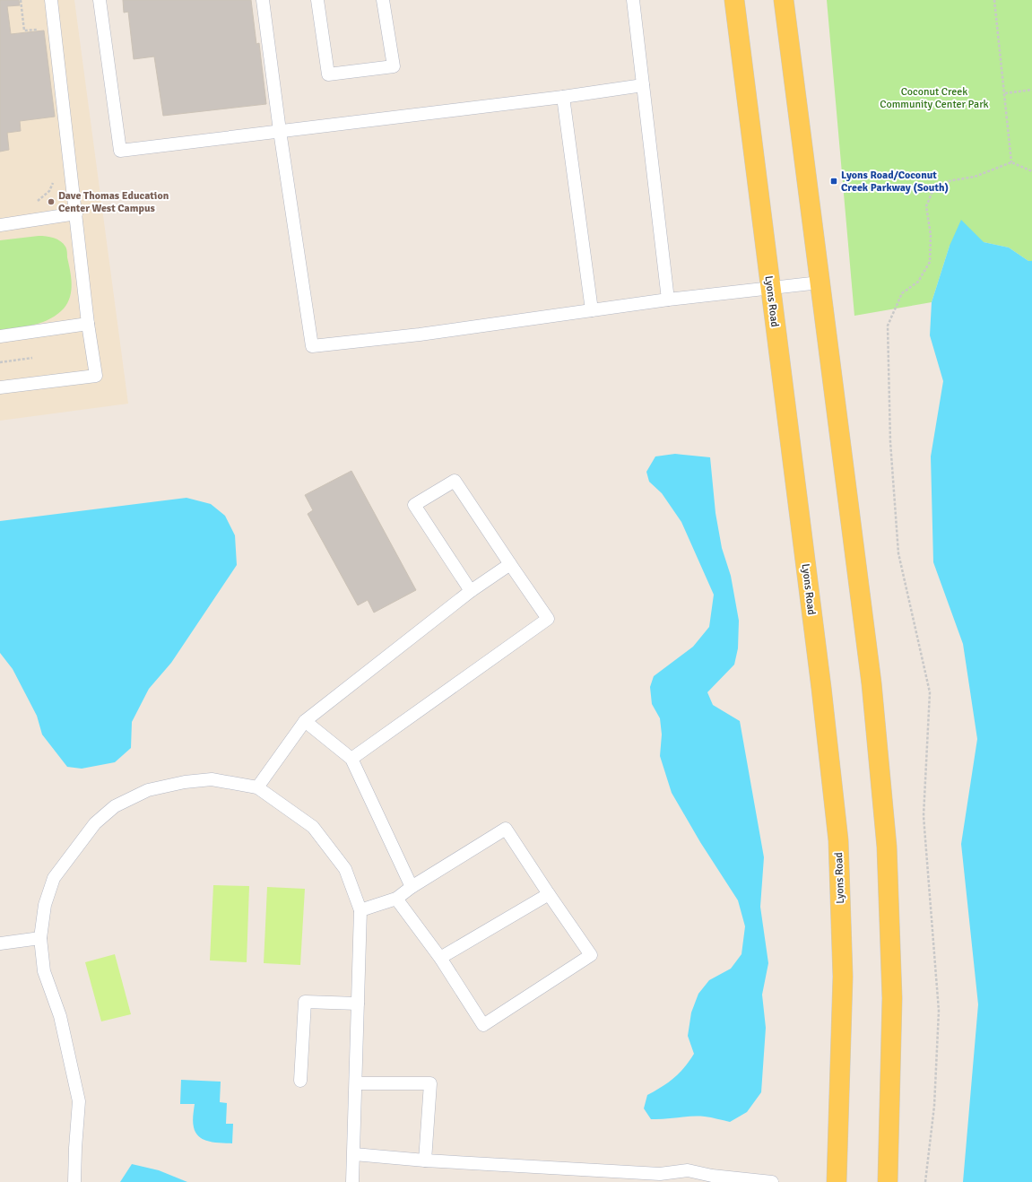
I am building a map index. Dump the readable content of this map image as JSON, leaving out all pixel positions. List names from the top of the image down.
{
  "streets": {
    "main road": ["Lyons Road"]
  },
  "parks": ["Coconut Creek Community Center Park"],
  "places": {
    "transit": ["Lyons Road/Coconut Creek Parkway (South)"],
    "other": ["Dave Thomas Education Center West Campus"]
  }
}
